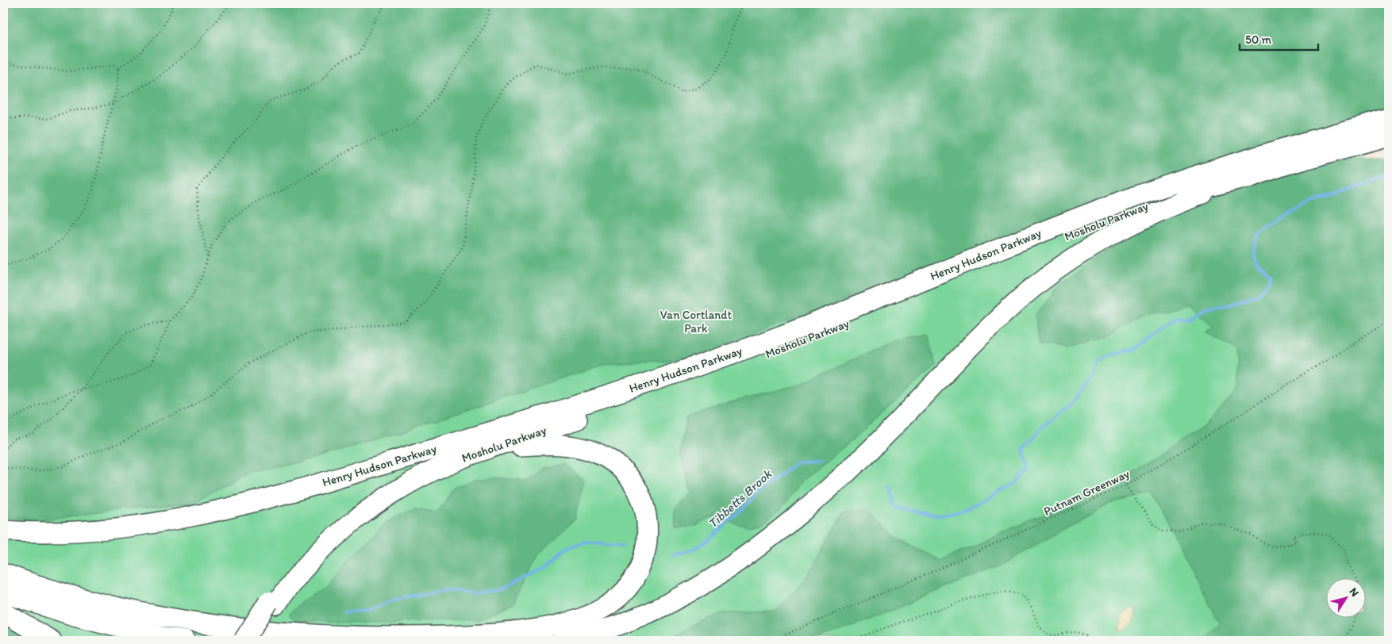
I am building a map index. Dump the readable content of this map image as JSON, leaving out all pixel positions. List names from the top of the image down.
{
  "streets": {
    "highway": ["Mosholu Parkway", "Henry Hudson Parkway"],
    "path": ["Putnam Greenway"]
  },
  "crossings": [
    ["Mosholu Parkway", "Henry Hudson Parkway"]
  ],
  "water": ["Tibbetts Brook"],
  "parks": ["Van Cortlandt Park"],
  "scale_bar": "50 m",
  "north": "top right"
}
